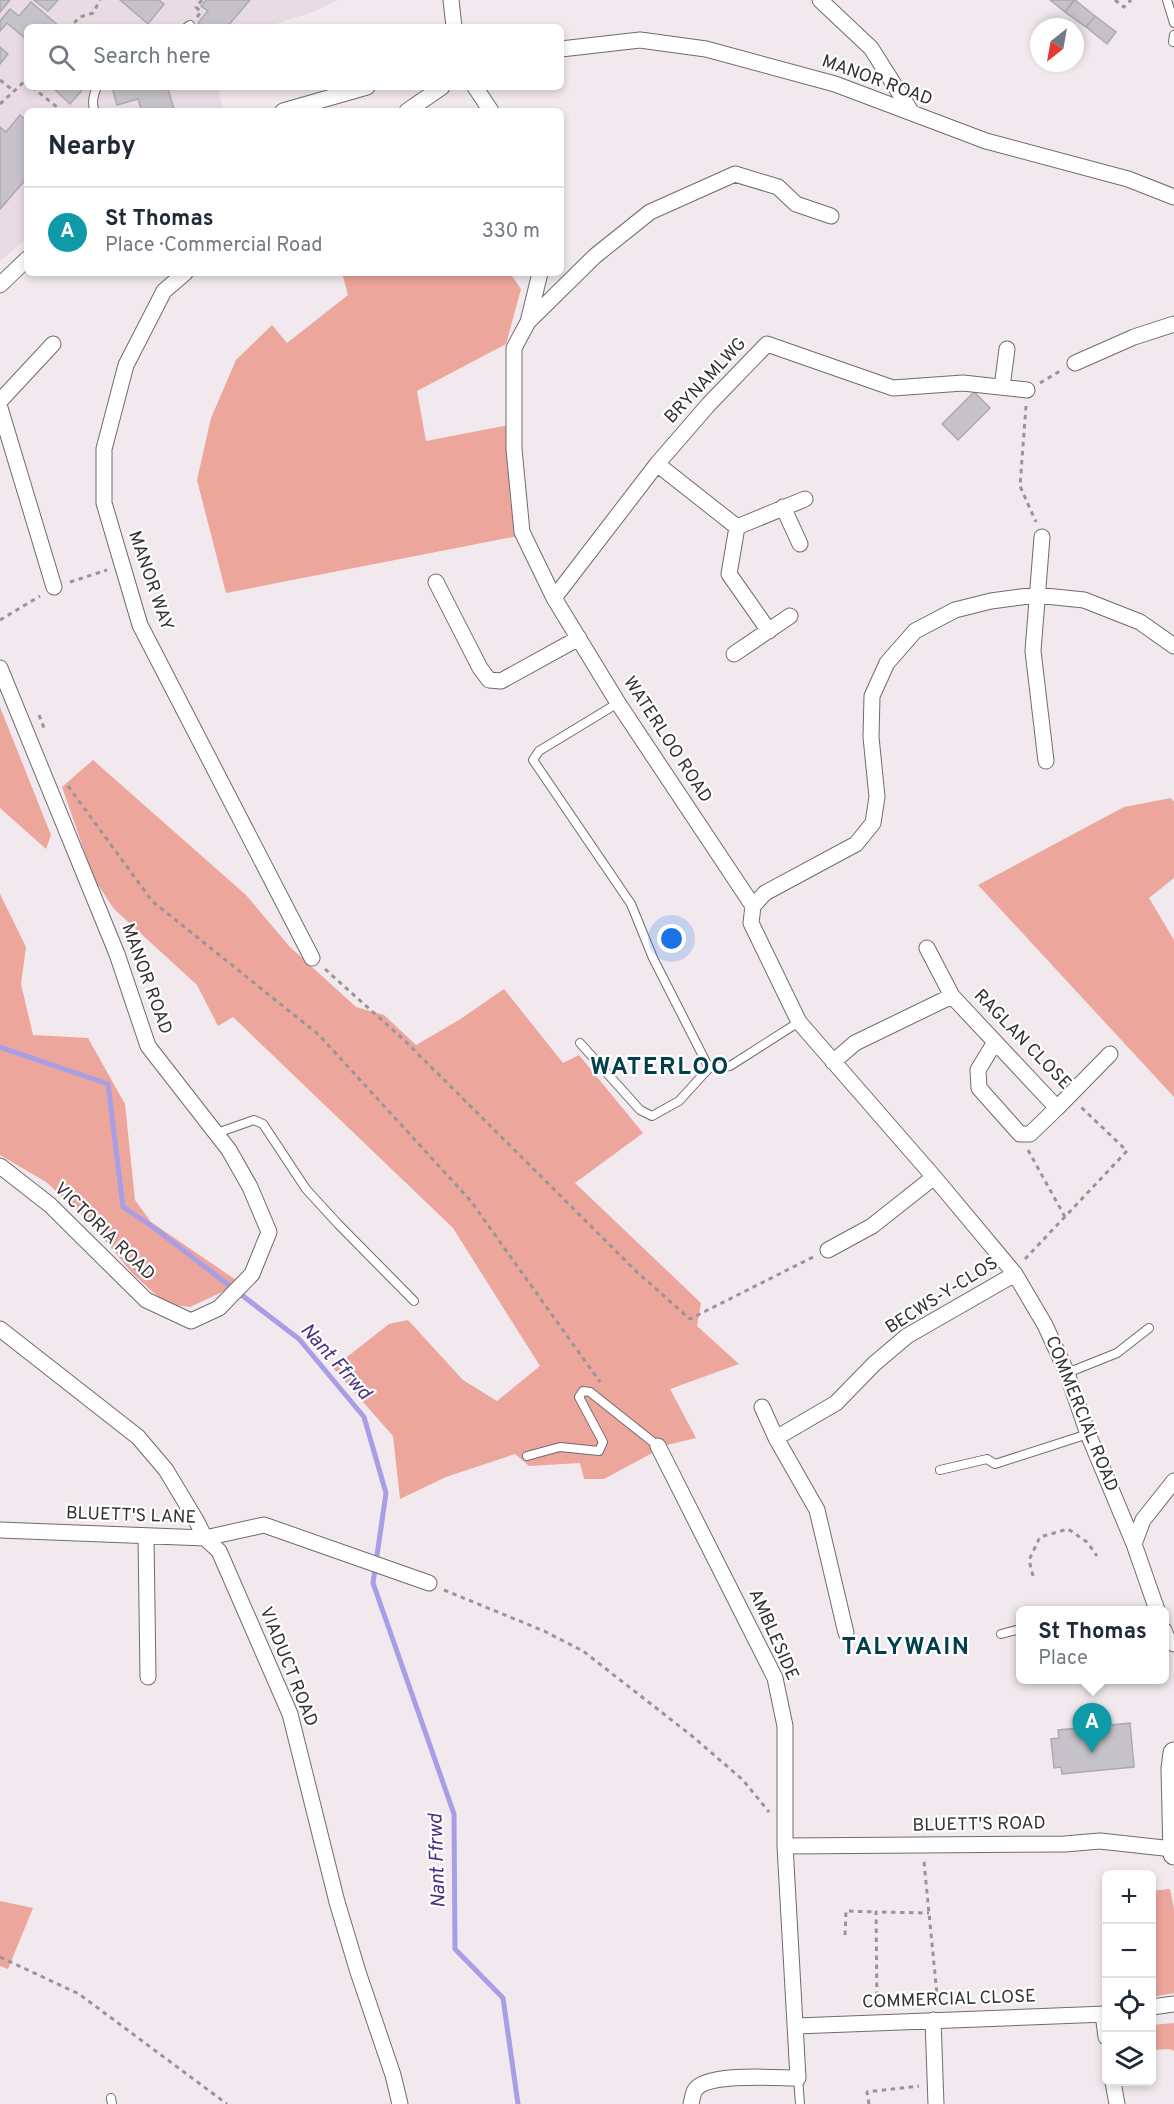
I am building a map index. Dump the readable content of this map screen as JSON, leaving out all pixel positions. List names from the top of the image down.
{
  "streets": {
    "street": [
      "MANOR ROAD",
      "BRYNAMLWG",
      "MANOR WAY",
      "WATERLOO ROAD",
      "RAGLAN CLOSE",
      "VICTORIA ROAD",
      "BECWS-Y-CLOS",
      "COMMERCIAL ROAD",
      "BLUETT'S LANE",
      "AMBLESIDE",
      "VIADUCT ROAD",
      "BLUETT'S ROAD",
      "COMMERCIAL CLOSE"
    ]
  },
  "crossings": [
    ["MANOR ROAD", "VICTORIA ROAD"],
    ["BRYNAMLWG", "WATERLOO ROAD"],
    ["WATERLOO ROAD", "RAGLAN CLOSE"],
    ["WATERLOO ROAD", "COMMERCIAL ROAD"],
    ["BECWS-Y-CLOS", "COMMERCIAL ROAD"],
    ["BLUETT'S LANE", "VIADUCT ROAD"],
    ["AMBLESIDE", "BLUETT'S ROAD"],
    ["AMBLESIDE", "COMMERCIAL CLOSE"]
  ],
  "districts": ["WATERLOO", "TALYWAIN"],
  "water": ["Nant Ffrwd"],
  "north": "bottom left",
  "page": {
    "search": "Search here",
    "heading": "Nearby",
    "list": [
      {
        "mark": "A",
        "name": "St Thomas",
        "note": "Place · Commercial Road",
        "value": "330 m"
      }
    ],
    "popup": ["St Thomas", "Place"],
    "pins": "A",
    "map_buttons": ["+", "−"]
  }
}
